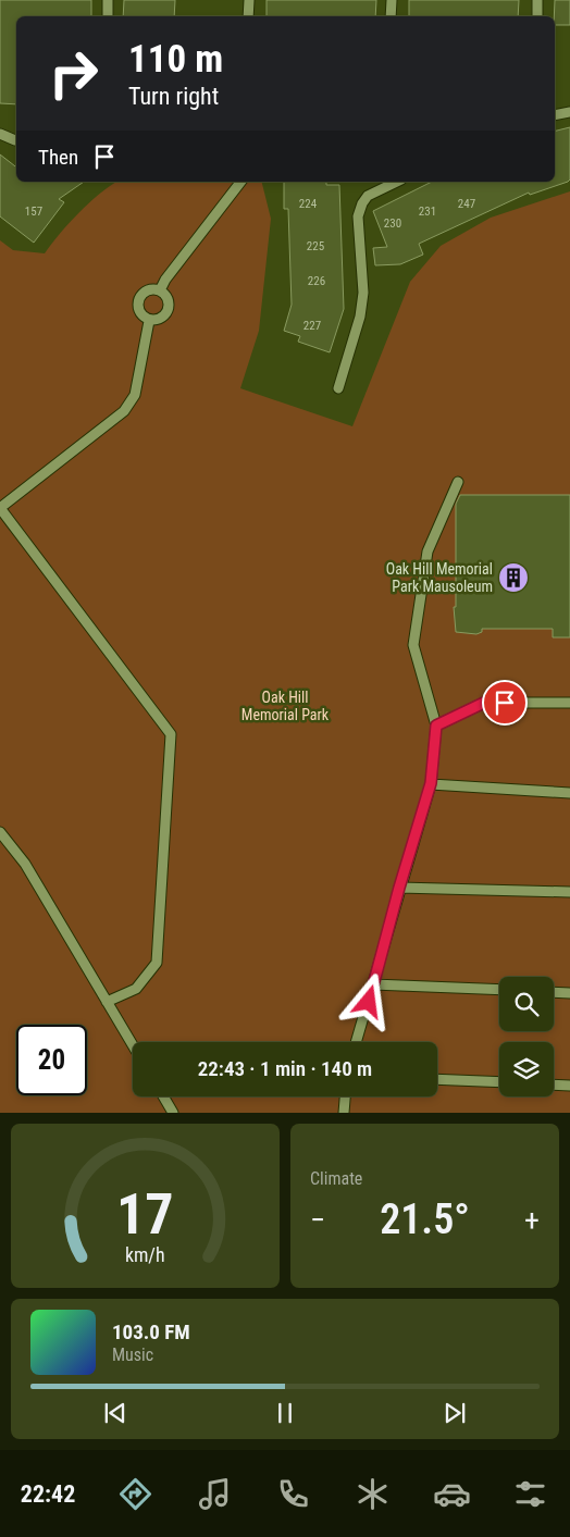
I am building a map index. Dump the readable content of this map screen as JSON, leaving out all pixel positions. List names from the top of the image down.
{
  "parks": ["Oak Hill Memorial Park"],
  "places": {
    "building": ["Oak Hill Memorial Park Mausoleum"]
  },
  "house_numbers": [
    "224",
    "247",
    "157",
    "231",
    "230",
    "225",
    "226",
    "227"
  ],
  "page": {
    "turn": ["110 m", "Turn right"],
    "then": "Then",
    "limit": "20",
    "trip": "22:43 · 1 min · 140 m",
    "tile": "Climate",
    "heat": ["−", "21.5°", "+"],
    "song": ["103.0 FM", "Music"],
    "tabs": "22:42",
    "gauge": ["17", "km/h"]
  }
}
